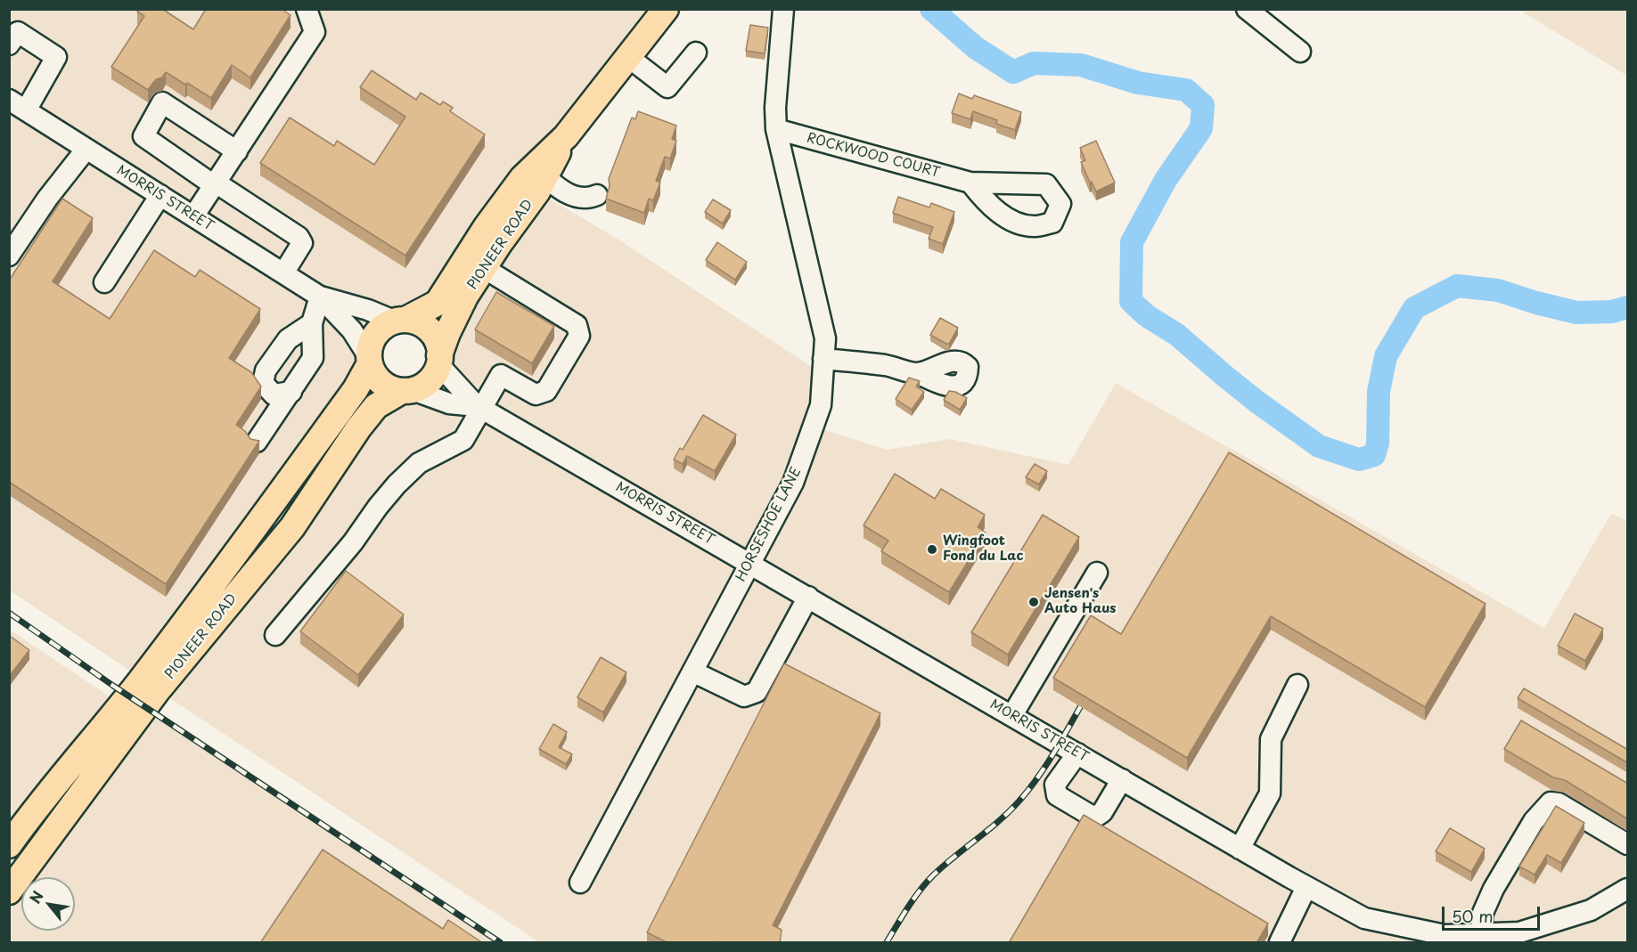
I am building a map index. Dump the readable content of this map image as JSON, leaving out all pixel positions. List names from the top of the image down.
{
  "streets": {
    "main road": ["PIONEER ROAD"],
    "street": ["ROCKWOOD COURT", "MORRIS STREET", "HORSESHOE LANE"]
  },
  "crossings": [
    ["ROCKWOOD COURT", "HORSESHOE LANE"],
    ["MORRIS STREET", "PIONEER ROAD"],
    ["MORRIS STREET", "HORSESHOE LANE"]
  ],
  "places": ["Wingfoot Fond du Lac", "Jensen's Auto Haus"],
  "scale_bar": "50 m",
  "north": "top left"
}
